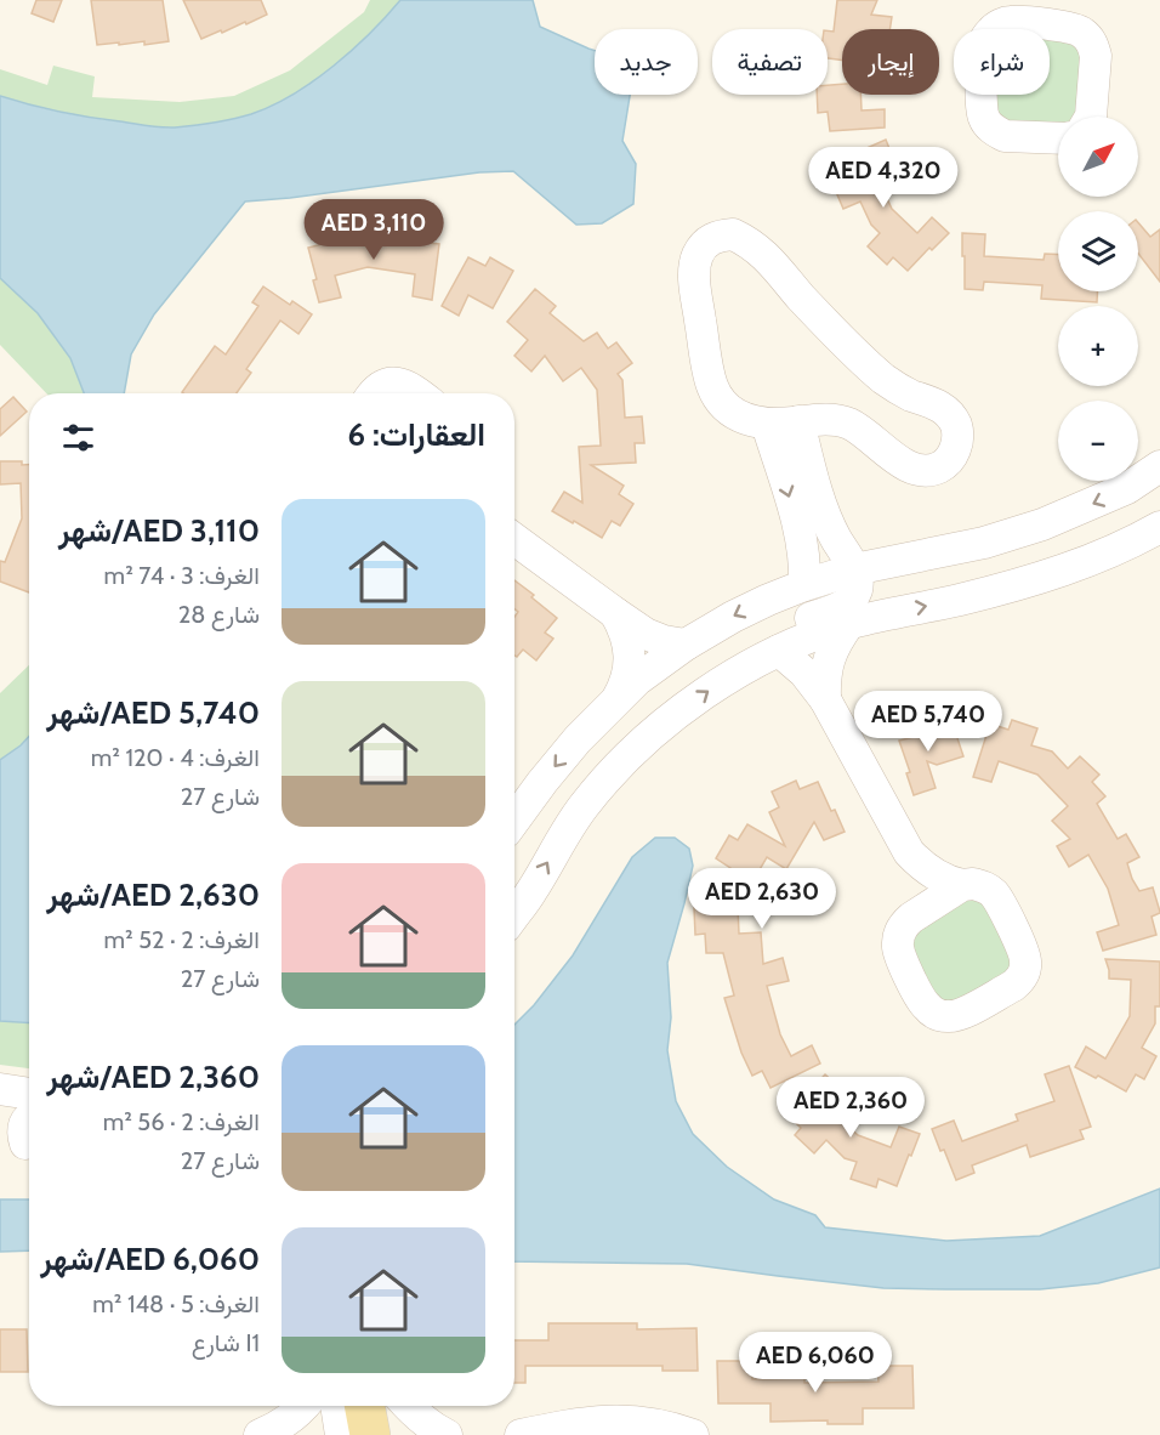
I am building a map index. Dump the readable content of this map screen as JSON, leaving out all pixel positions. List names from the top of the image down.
{
  "north": "top right",
  "page": {
    "chip": [
      "شراء",
      "إيجار",
      "تصفية",
      "جديد"
    ],
    "map_buttons": ["+", "−"],
    "price": [
      "AED 4,320",
      "AED 3,110",
      "AED 5,740",
      "AED 2,630",
      "AED 2,360",
      "AED 6,060"
    ],
    "heading": "العقارات: 6",
    "list": [
      {
        "name": "AED 3,110/شهر",
        "note": "الغرف: 3 · 74 m² · شارع 28"
      },
      {
        "name": "AED 5,740/شهر",
        "note": "الغرف: 4 · 120 m² · شارع 27"
      },
      {
        "name": "AED 2,630/شهر",
        "note": "الغرف: 2 · 52 m² · شارع 27"
      },
      {
        "name": "AED 2,360/شهر",
        "note": "الغرف: 2 · 56 m² · شارع 27"
      },
      {
        "name": "AED 6,060/شهر",
        "note": "الغرف: 5 · 148 m² · I1 شارع"
      }
    ]
  }
}
